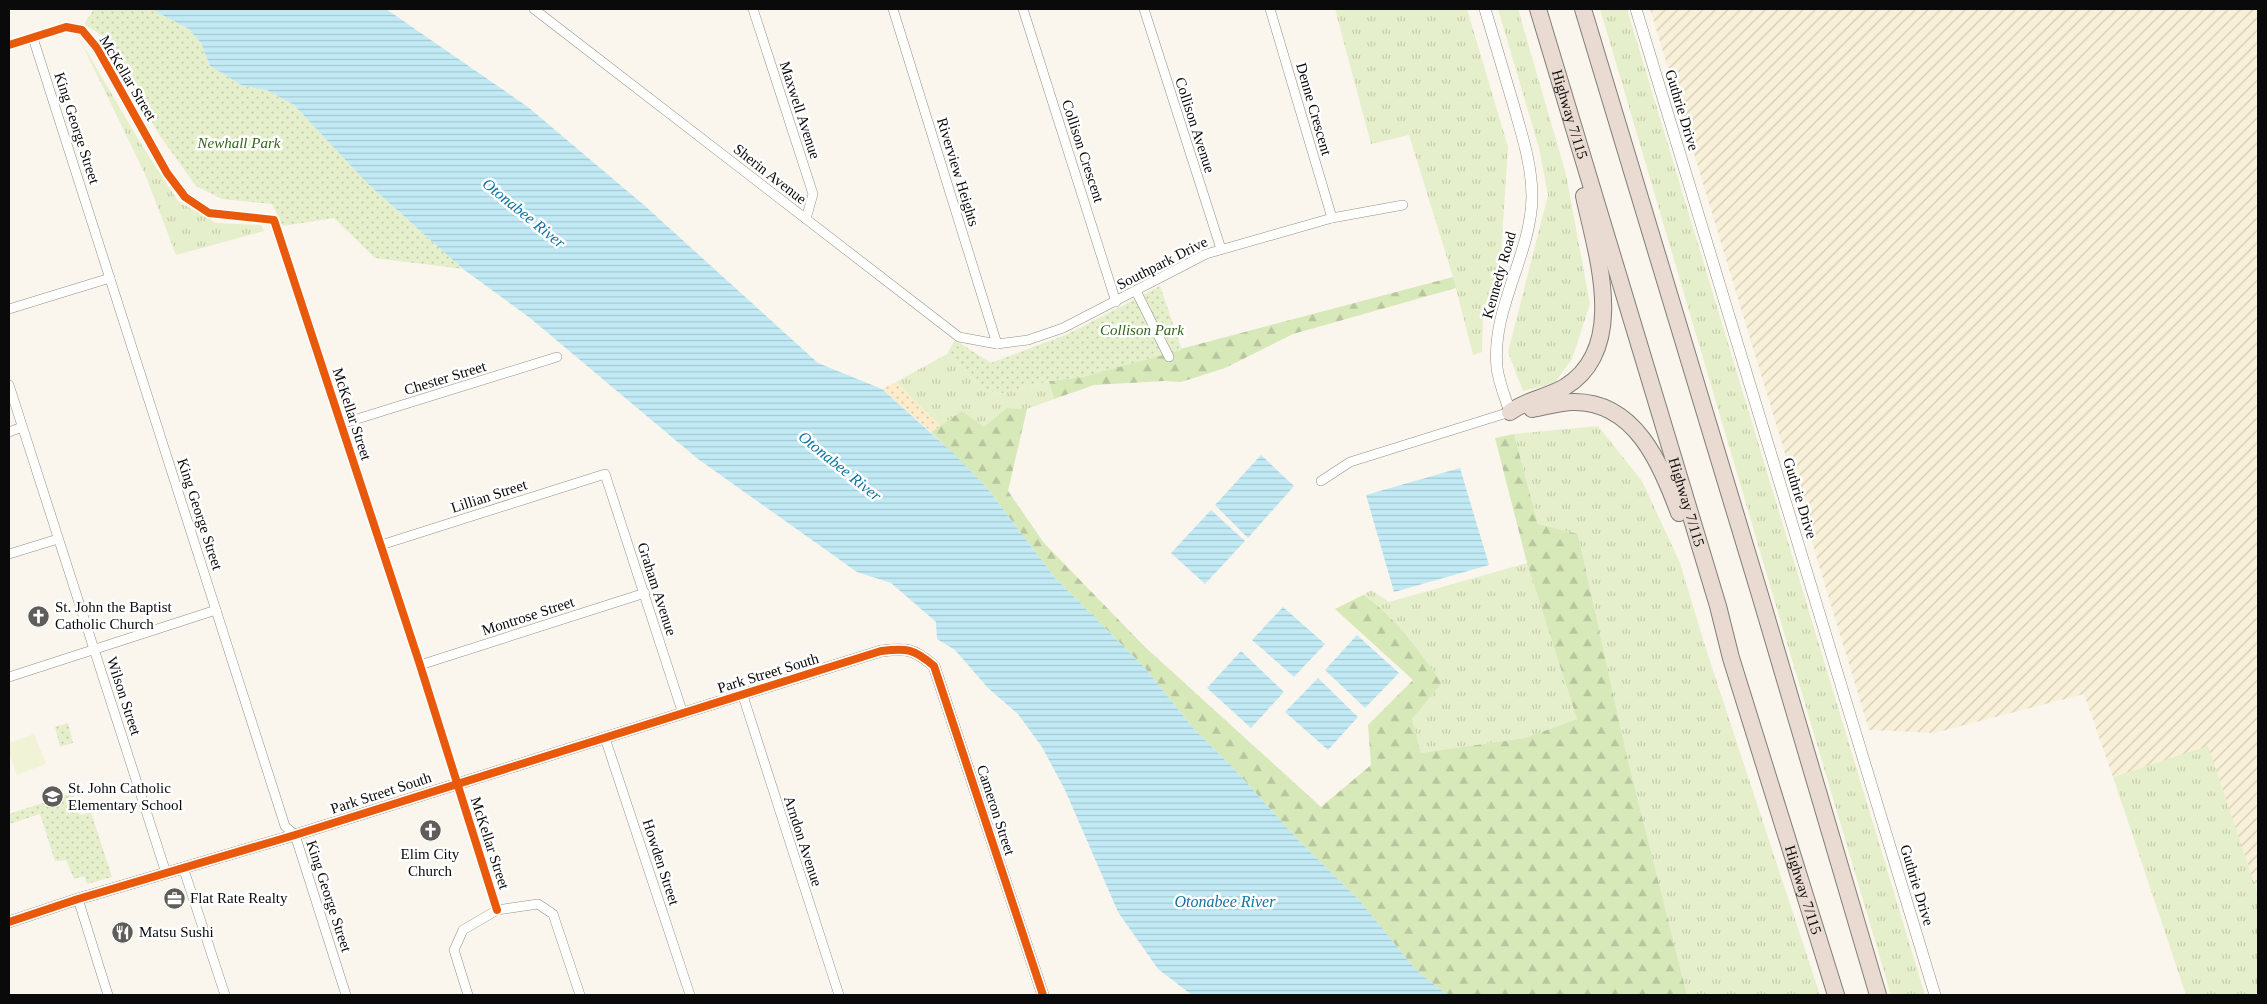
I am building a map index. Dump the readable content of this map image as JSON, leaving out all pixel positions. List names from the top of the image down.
{
  "streets": {
    "highway": ["Highway 7/115"],
    "street": [
      "McKellar Street",
      "Denne Crescent",
      "Maxwell Avenue",
      "Guthrie Drive",
      "Collison Avenue",
      "King George Street",
      "Collison Crescent",
      "Riverview Heights",
      "Sherin Avenue",
      "Southpark Drive",
      "Kennedy Road",
      "Chester Street",
      "Lillian Street",
      "Graham Avenue",
      "Montrose Street",
      "Park Street South",
      "Wilson Street",
      "Cameron Street",
      "Arndon Avenue",
      "Howden Street"
    ]
  },
  "crossings": [
    ["McKellar Street", "King George Street"],
    ["McKellar Street", "Chester Street"],
    ["McKellar Street", "Lillian Street"],
    ["McKellar Street", "Montrose Street"],
    ["McKellar Street", "Park Street South"],
    ["Denne Crescent", "Southpark Drive"],
    ["Maxwell Avenue", "Sherin Avenue"],
    ["Collison Avenue", "Southpark Drive"],
    ["King George Street", "Park Street South"],
    ["Collison Crescent", "Southpark Drive"],
    ["Riverview Heights", "Sherin Avenue"],
    ["Riverview Heights", "Southpark Drive"],
    ["Sherin Avenue", "Southpark Drive"],
    ["Lillian Street", "Graham Avenue"],
    ["Graham Avenue", "Montrose Street"],
    ["Graham Avenue", "Park Street South"],
    ["Park Street South", "Wilson Street"],
    ["Park Street South", "Cameron Street"],
    ["Park Street South", "Arndon Avenue"],
    ["Park Street South", "Howden Street"]
  ],
  "water": ["Otonabee River"],
  "parks": ["Newhall Park", "Collison Park"],
  "places": {
    "church": ["St. John the Baptist Catholic Church", "Elim City Church"],
    "school or university": ["St. John Catholic Elementary School"],
    "office": ["Flat Rate Realty"],
    "restaurant": ["Matsu Sushi"]
  }
}
